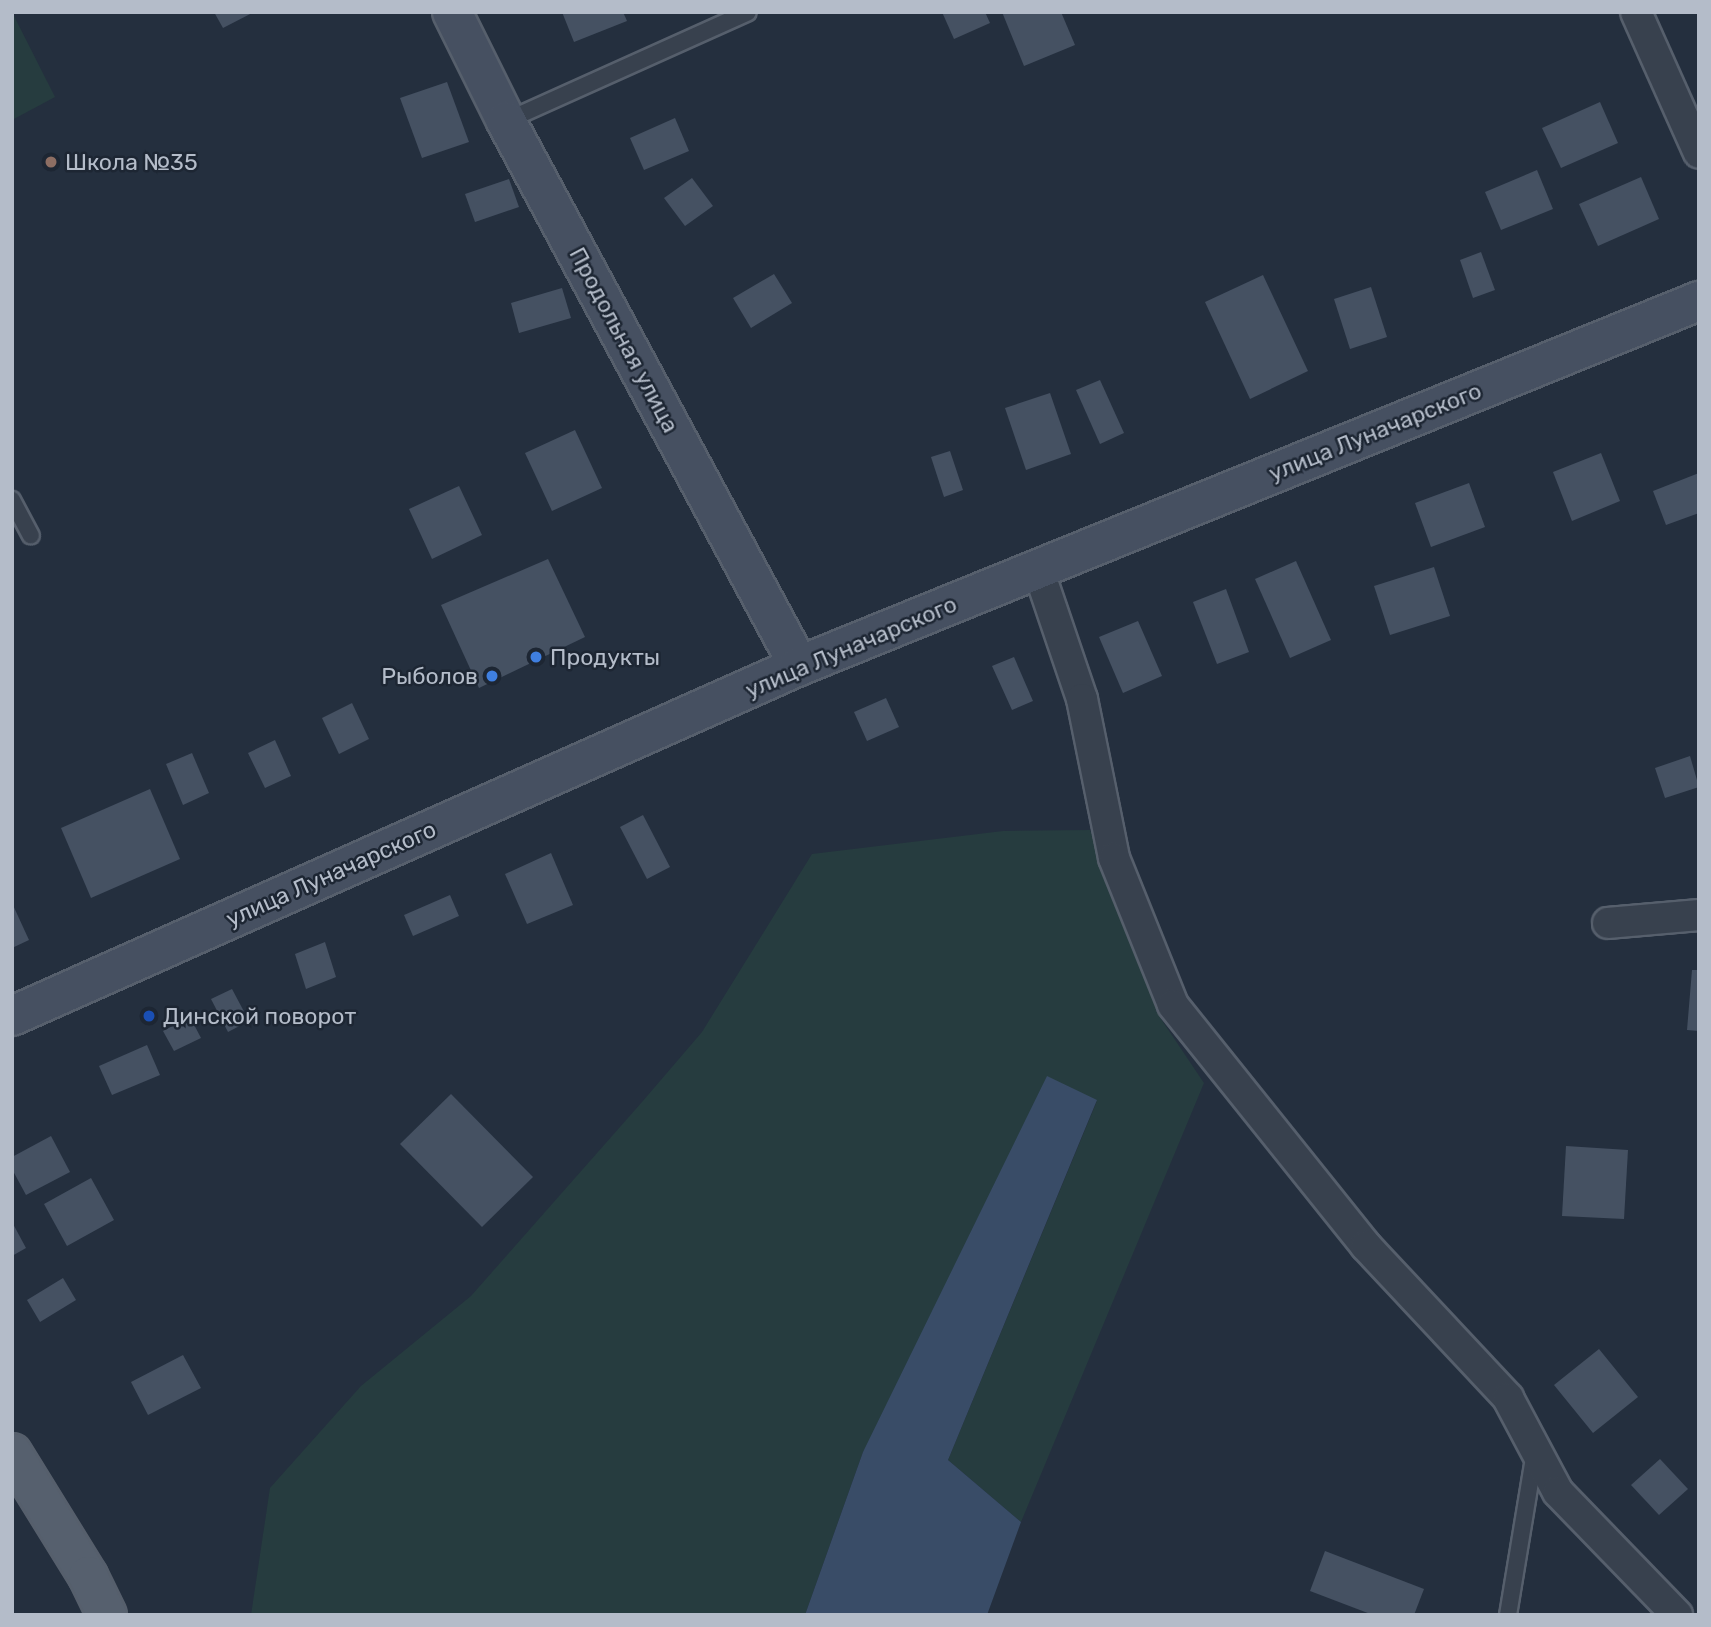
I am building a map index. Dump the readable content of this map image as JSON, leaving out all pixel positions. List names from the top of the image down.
{
  "streets": {
    "main road": ["Продольная улица", "улица Луначарского"]
  },
  "crossings": [
    ["Продольная улица", "улица Луначарского"]
  ],
  "places": [
    "Школа №35",
    "Продукты",
    "Рыболов",
    "Динской поворот"
  ]
}
